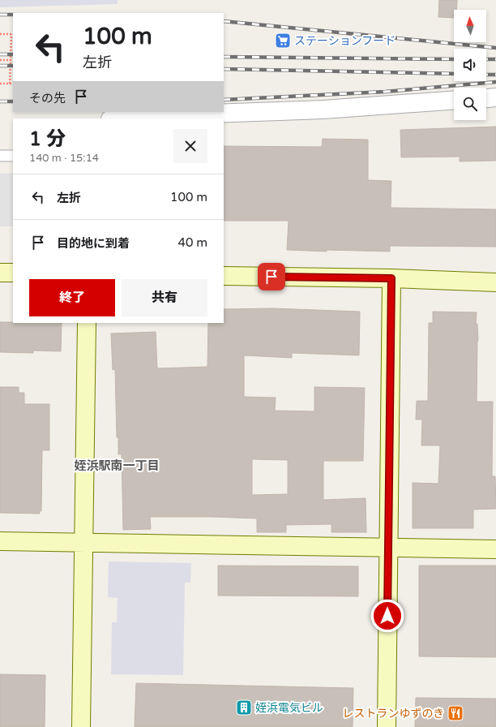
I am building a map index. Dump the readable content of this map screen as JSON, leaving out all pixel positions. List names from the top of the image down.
{
  "districts": ["姪浜駅南一丁目"],
  "places": {
    "supermarket": ["ステーションフード"],
    "building": ["姪浜電気ビル"],
    "restaurant": ["レストランゆずのき"]
  },
  "north": "top",
  "page": {
    "turn": ["100 m", "左折"],
    "then": "その先",
    "heading": ["1 分", "140 m · 15:14"],
    "list": [
      {
        "name": "左折",
        "value": "100 m"
      },
      {
        "name": "目的地に到着",
        "value": "40 m"
      }
    ],
    "buttons": ["終了", "共有"]
  }
}
